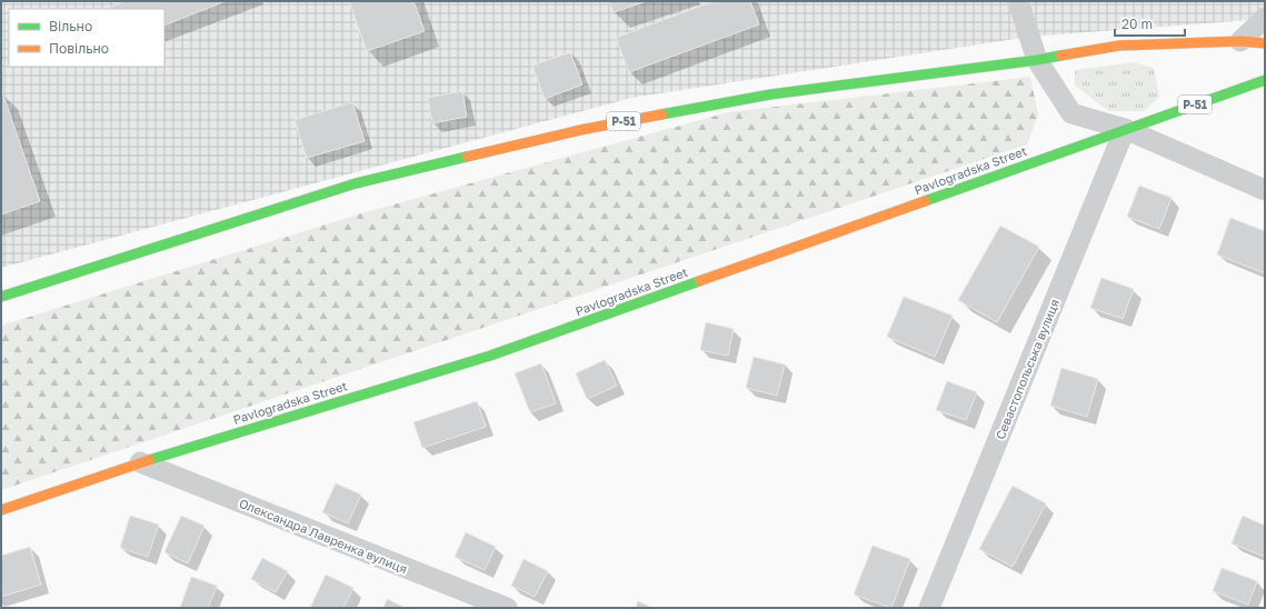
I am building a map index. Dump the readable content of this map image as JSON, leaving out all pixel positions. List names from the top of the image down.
{
  "streets": {
    "main road": ["Р-51", "Pavlogradska Street"],
    "street": ["Севастопольська вулиця", "Олександра Лавренка вулиця"]
  },
  "crossings": [
    ["Pavlogradska Street", "Севастопольська вулиця"],
    ["Pavlogradska Street", "Олександра Лавренка вулиця"]
  ],
  "legend": ["Вільно", "Повільно"],
  "scale_bar": "20 m"
}
